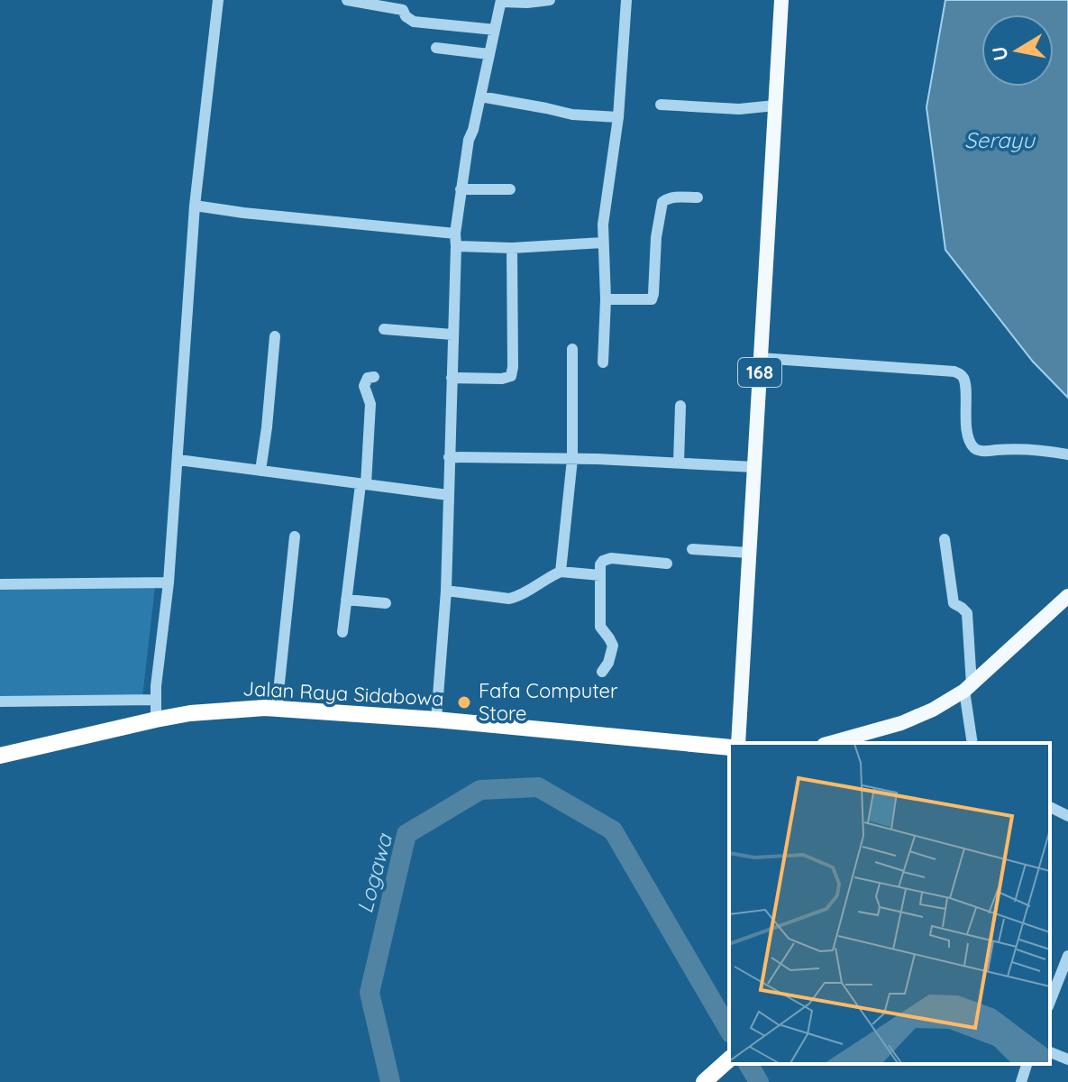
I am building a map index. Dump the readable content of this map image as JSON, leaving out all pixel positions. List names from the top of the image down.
{
  "streets": {
    "highway": ["Jalan Raya Sidabowa"],
    "main road": ["168"]
  },
  "water": ["Serayu", "Logawa"],
  "places": ["Fafa Computer Store"],
  "north": "left"
}
